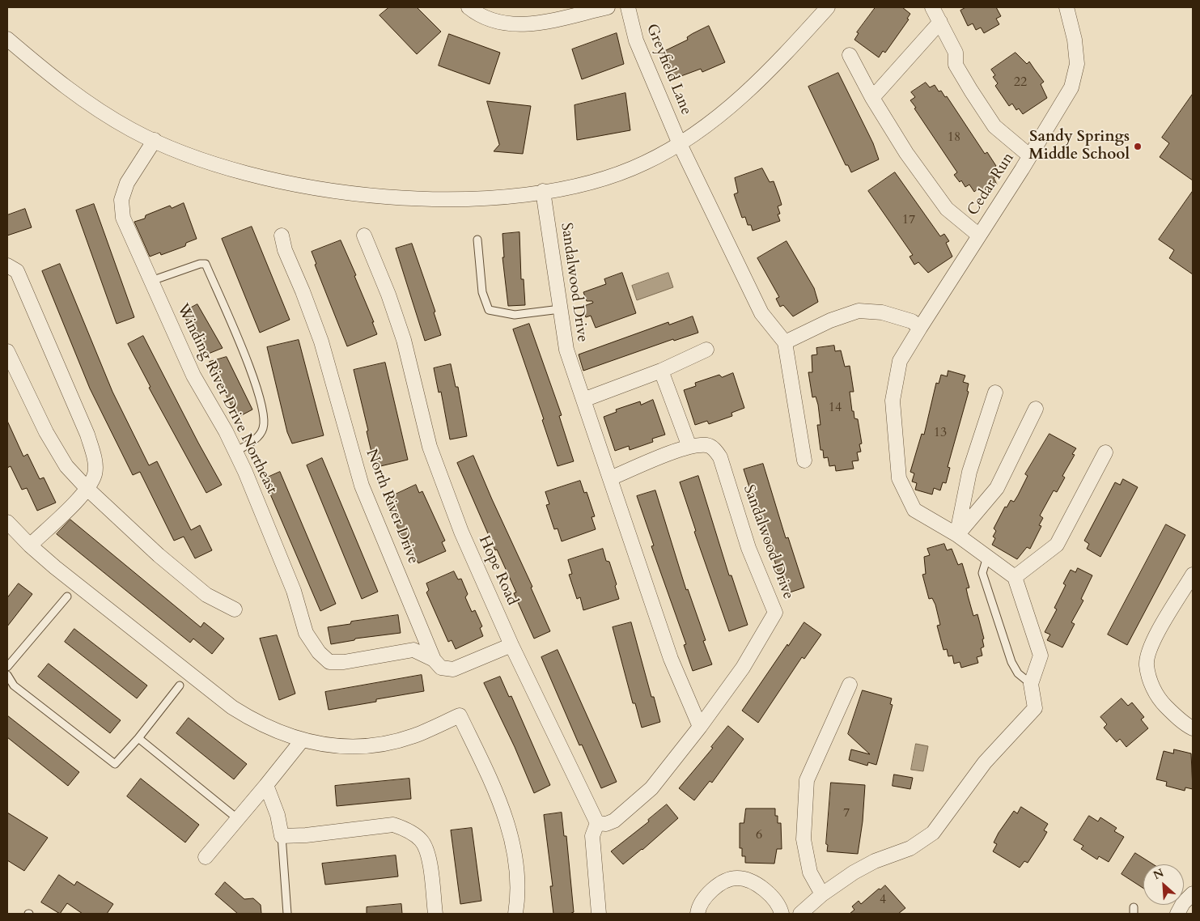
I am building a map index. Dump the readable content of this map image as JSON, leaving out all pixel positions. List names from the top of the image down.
{
  "streets": {
    "street": [
      "Greyfield Lane",
      "Cedar Run",
      "Sandalwood Drive",
      "Winding River Drive Northeast",
      "North River Drive",
      "Hope Road"
    ]
  },
  "crossings": [
    ["Sandalwood Drive", "Hope Road"],
    ["Winding River Drive Northeast", "North River Drive"]
  ],
  "places": ["Sandy Springs Middle School"],
  "house_numbers": [
    "22",
    "18",
    "17",
    "14",
    "13",
    "7",
    "6",
    "4"
  ],
  "north": "top left"
}
